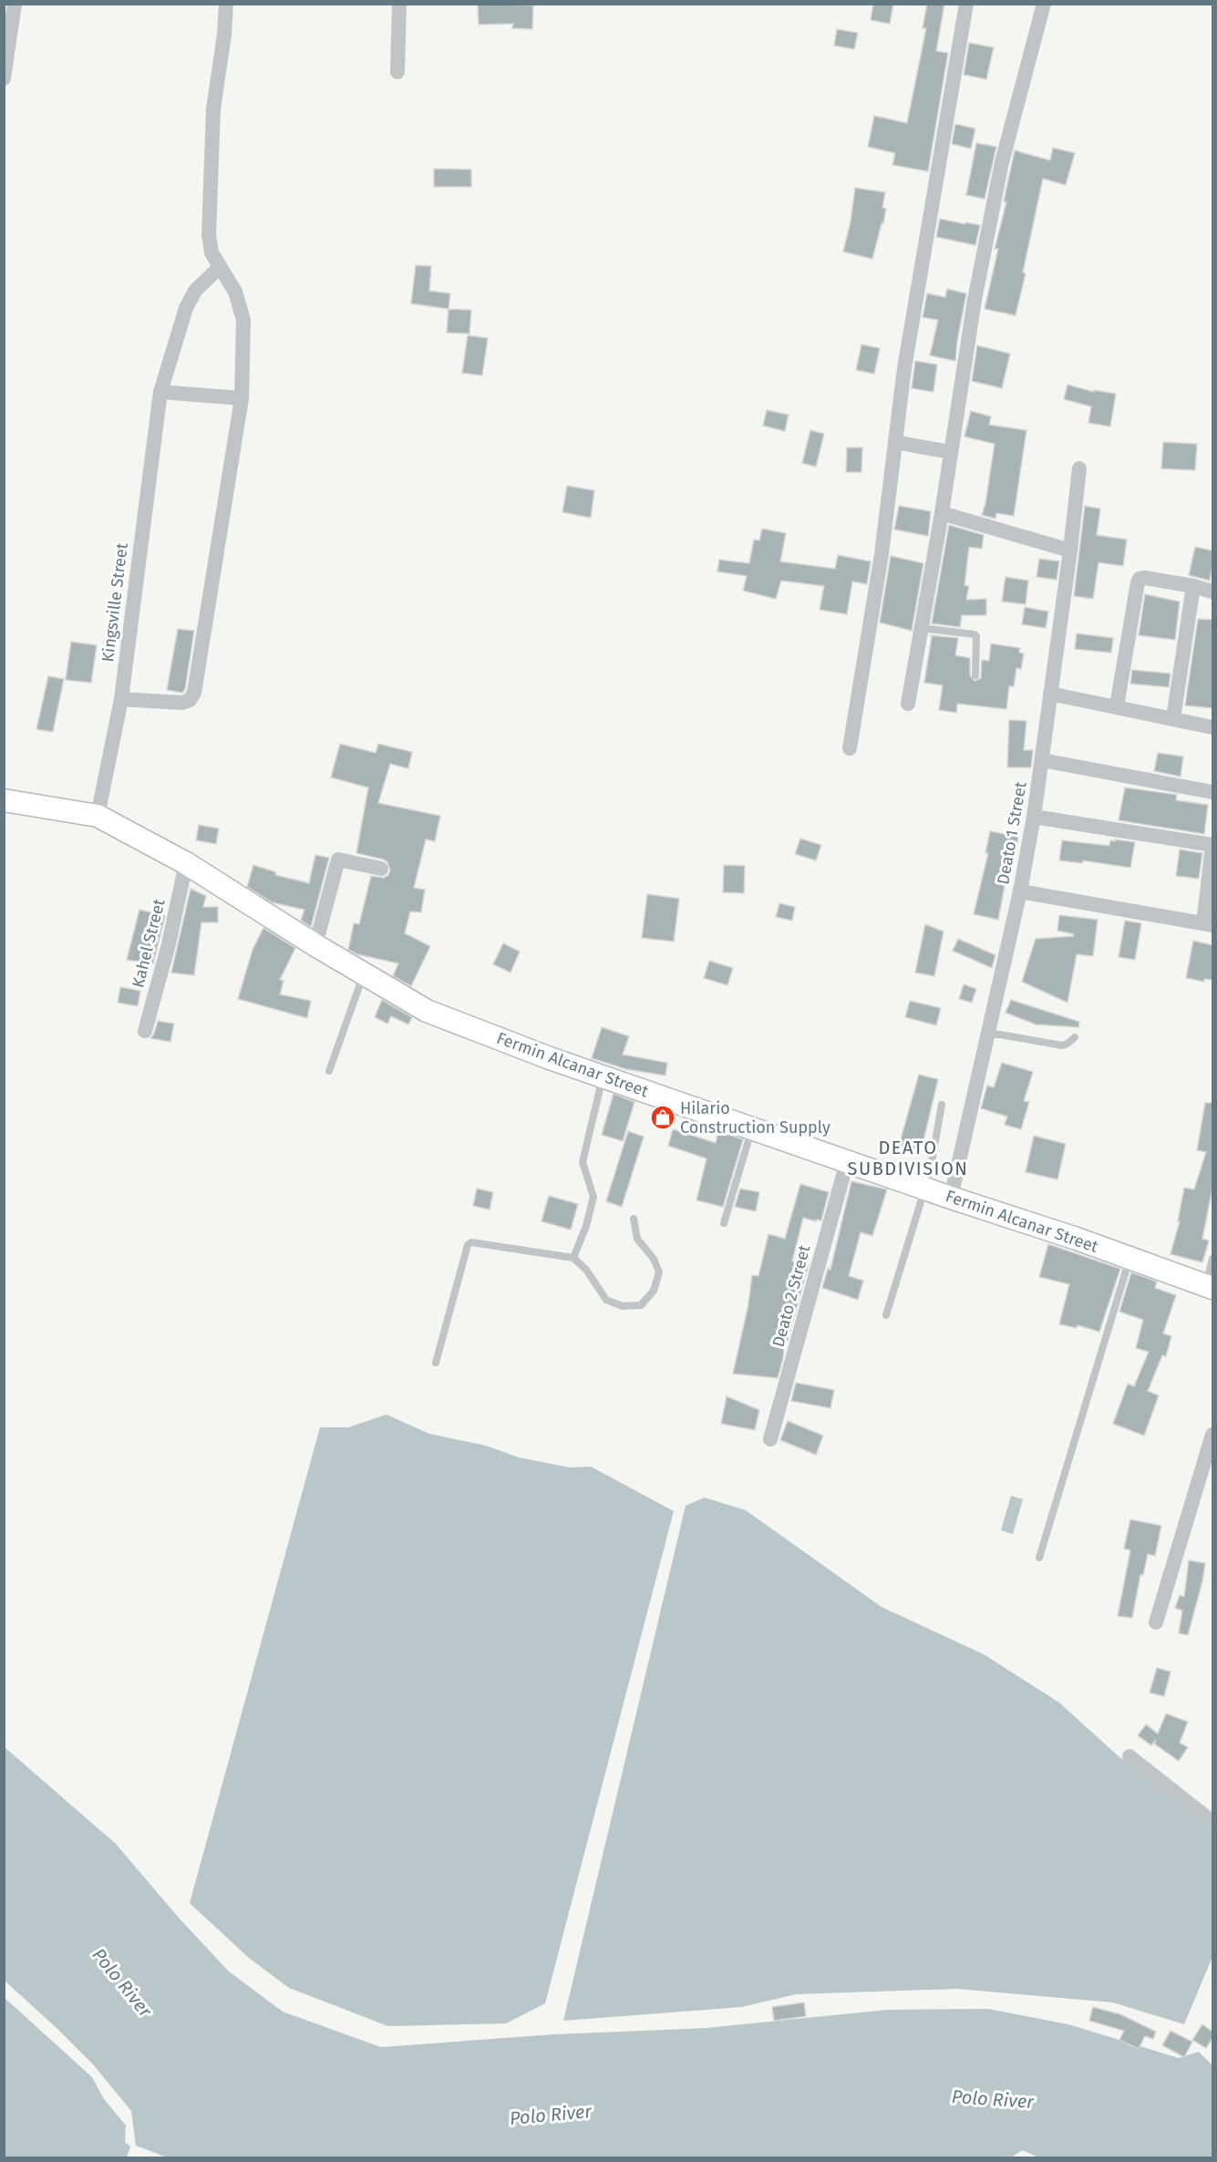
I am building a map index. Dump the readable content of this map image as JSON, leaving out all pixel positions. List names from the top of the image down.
{
  "streets": {
    "main road": ["Fermin Alcanar Street"],
    "street": [
      "Kingsville Street",
      "Deato 1 Street",
      "Kahel Street",
      "Deato 2 Street"
    ]
  },
  "crossings": [
    ["Kingsville Street", "Fermin Alcanar Street"],
    ["Deato 1 Street", "Fermin Alcanar Street"],
    ["Kahel Street", "Fermin Alcanar Street"],
    ["Fermin Alcanar Street", "Deato 2 Street"]
  ],
  "districts": ["DEATO SUBDIVISION"],
  "water": ["Polo River"],
  "places": {
    "shop": ["Hilario Construction Supply"]
  }
}
